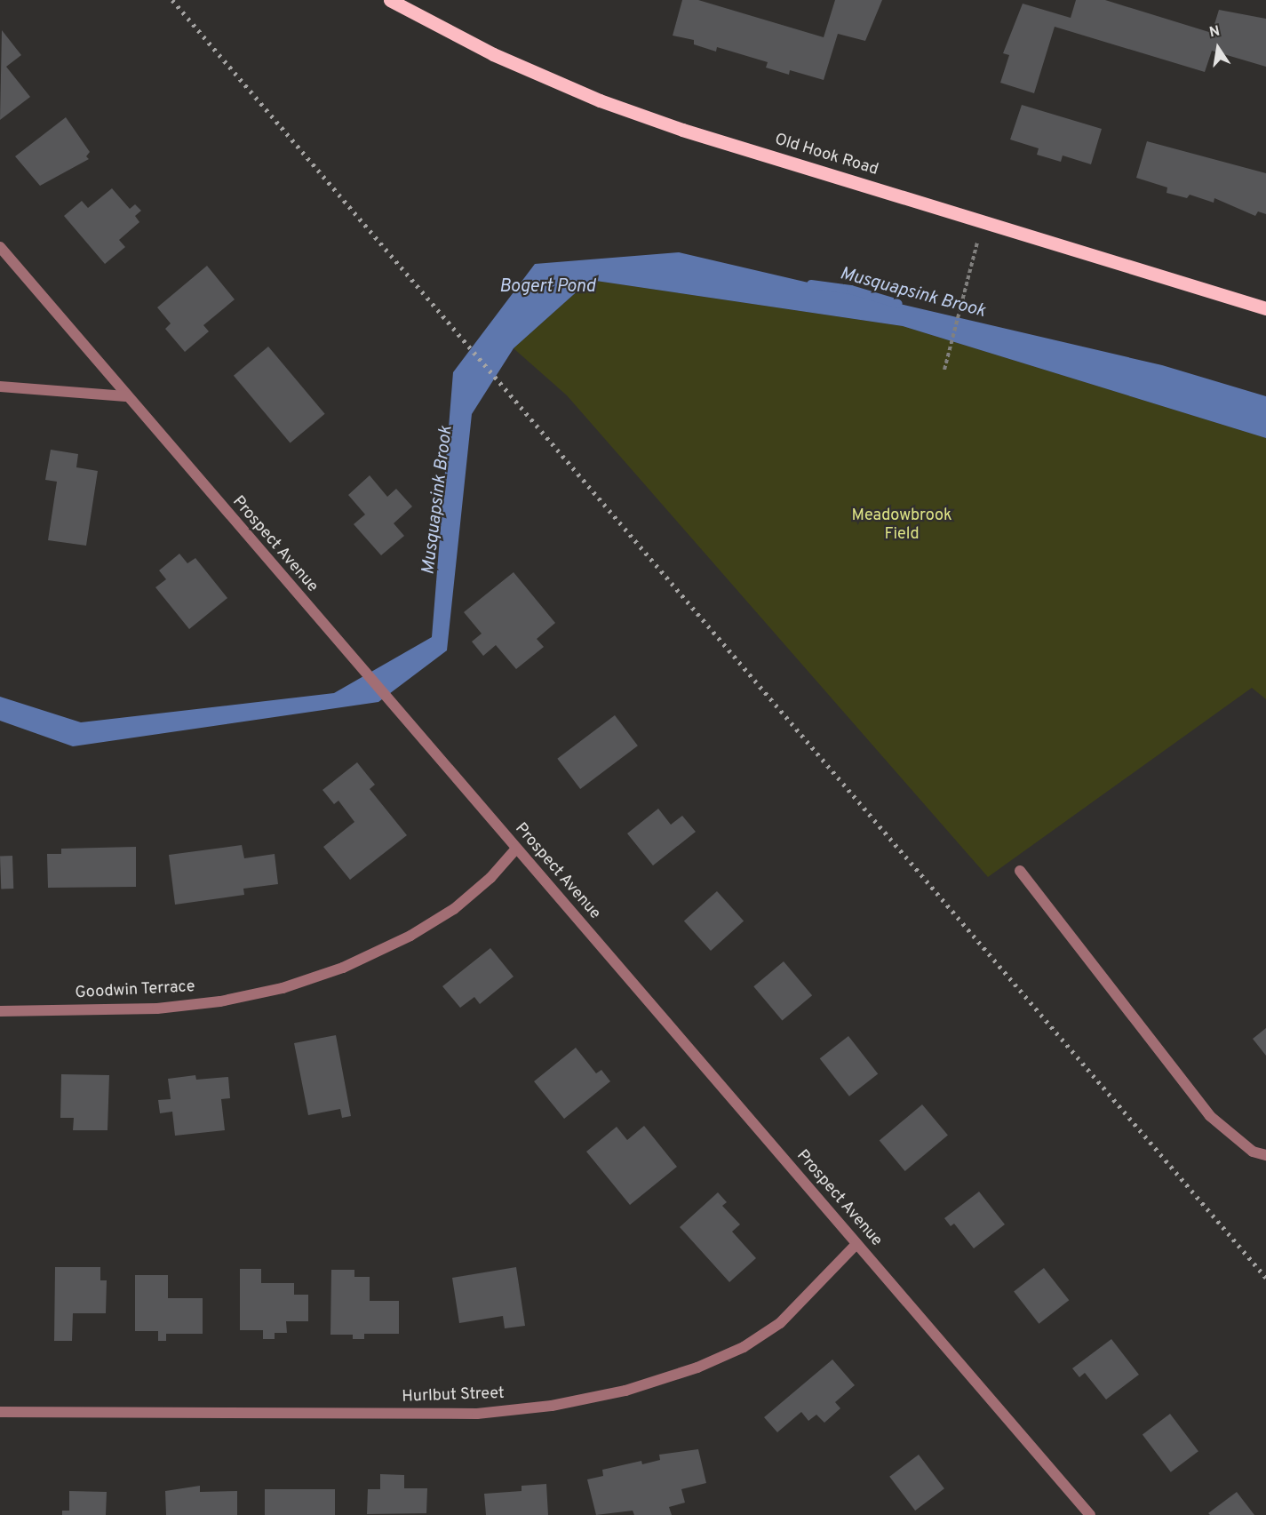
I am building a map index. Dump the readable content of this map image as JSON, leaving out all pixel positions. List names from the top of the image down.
{
  "streets": {
    "main road": ["Old Hook Road"],
    "street": ["Prospect Avenue", "Goodwin Terrace", "Hurlbut Street"]
  },
  "crossings": [
    ["Prospect Avenue", "Goodwin Terrace"],
    ["Prospect Avenue", "Hurlbut Street"]
  ],
  "water": ["Bogert Pond", "Musquapsink Brook"],
  "parks": ["Meadowbrook Field"],
  "north": "top"
}
